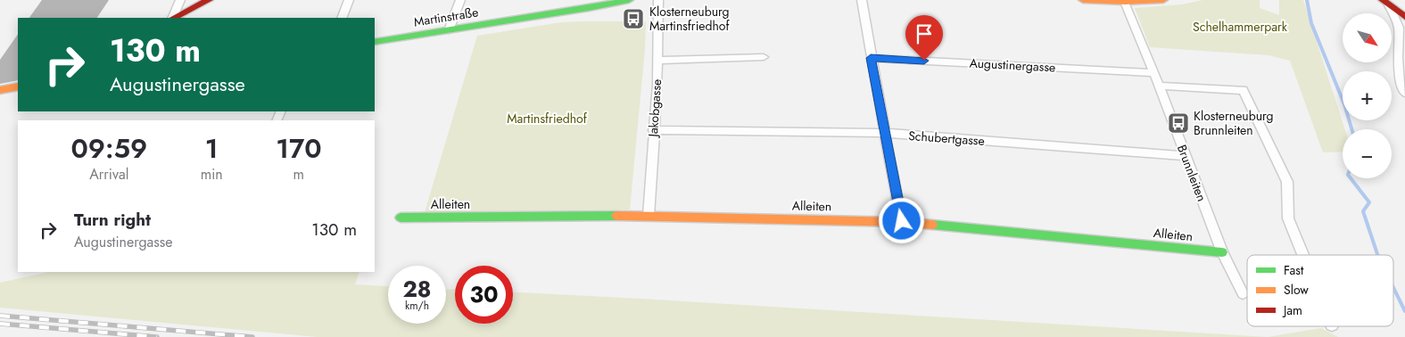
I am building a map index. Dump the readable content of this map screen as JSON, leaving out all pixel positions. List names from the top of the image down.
{
  "streets": {
    "street": [
      "Martinstraße",
      "Augustinergasse",
      "Jakobgasse",
      "Schubertgasse",
      "Brunnleiten",
      "Alleiten"
    ]
  },
  "crossings": [
    ["Augustinergasse", "Brunnleiten"],
    ["Jakobgasse", "Schubertgasse"],
    ["Jakobgasse", "Alleiten"],
    ["Schubertgasse", "Brunnleiten"],
    ["Brunnleiten", "Alleiten"]
  ],
  "parks": ["Schelhammerpark", "Martinsfriedhof"],
  "places": {
    "bus stop": ["Klosterneuburg Martinsfriedhof", "Klosterneuburg Brunnleiten"]
  },
  "legend": ["Fast", "Slow", "Jam"],
  "north": "bottom right",
  "page": {
    "map_buttons": ["+", "−"],
    "turn": ["130 m", "Augustinergasse"],
    "eta": [
      "09:59",
      "Arrival",
      "1",
      "min",
      "170",
      "m"
    ],
    "list": [
      {
        "name": "Turn right",
        "note": "Augustinergasse",
        "value": "130 m"
      }
    ],
    "speed": "28 km/h",
    "limit": "30"
  }
}
